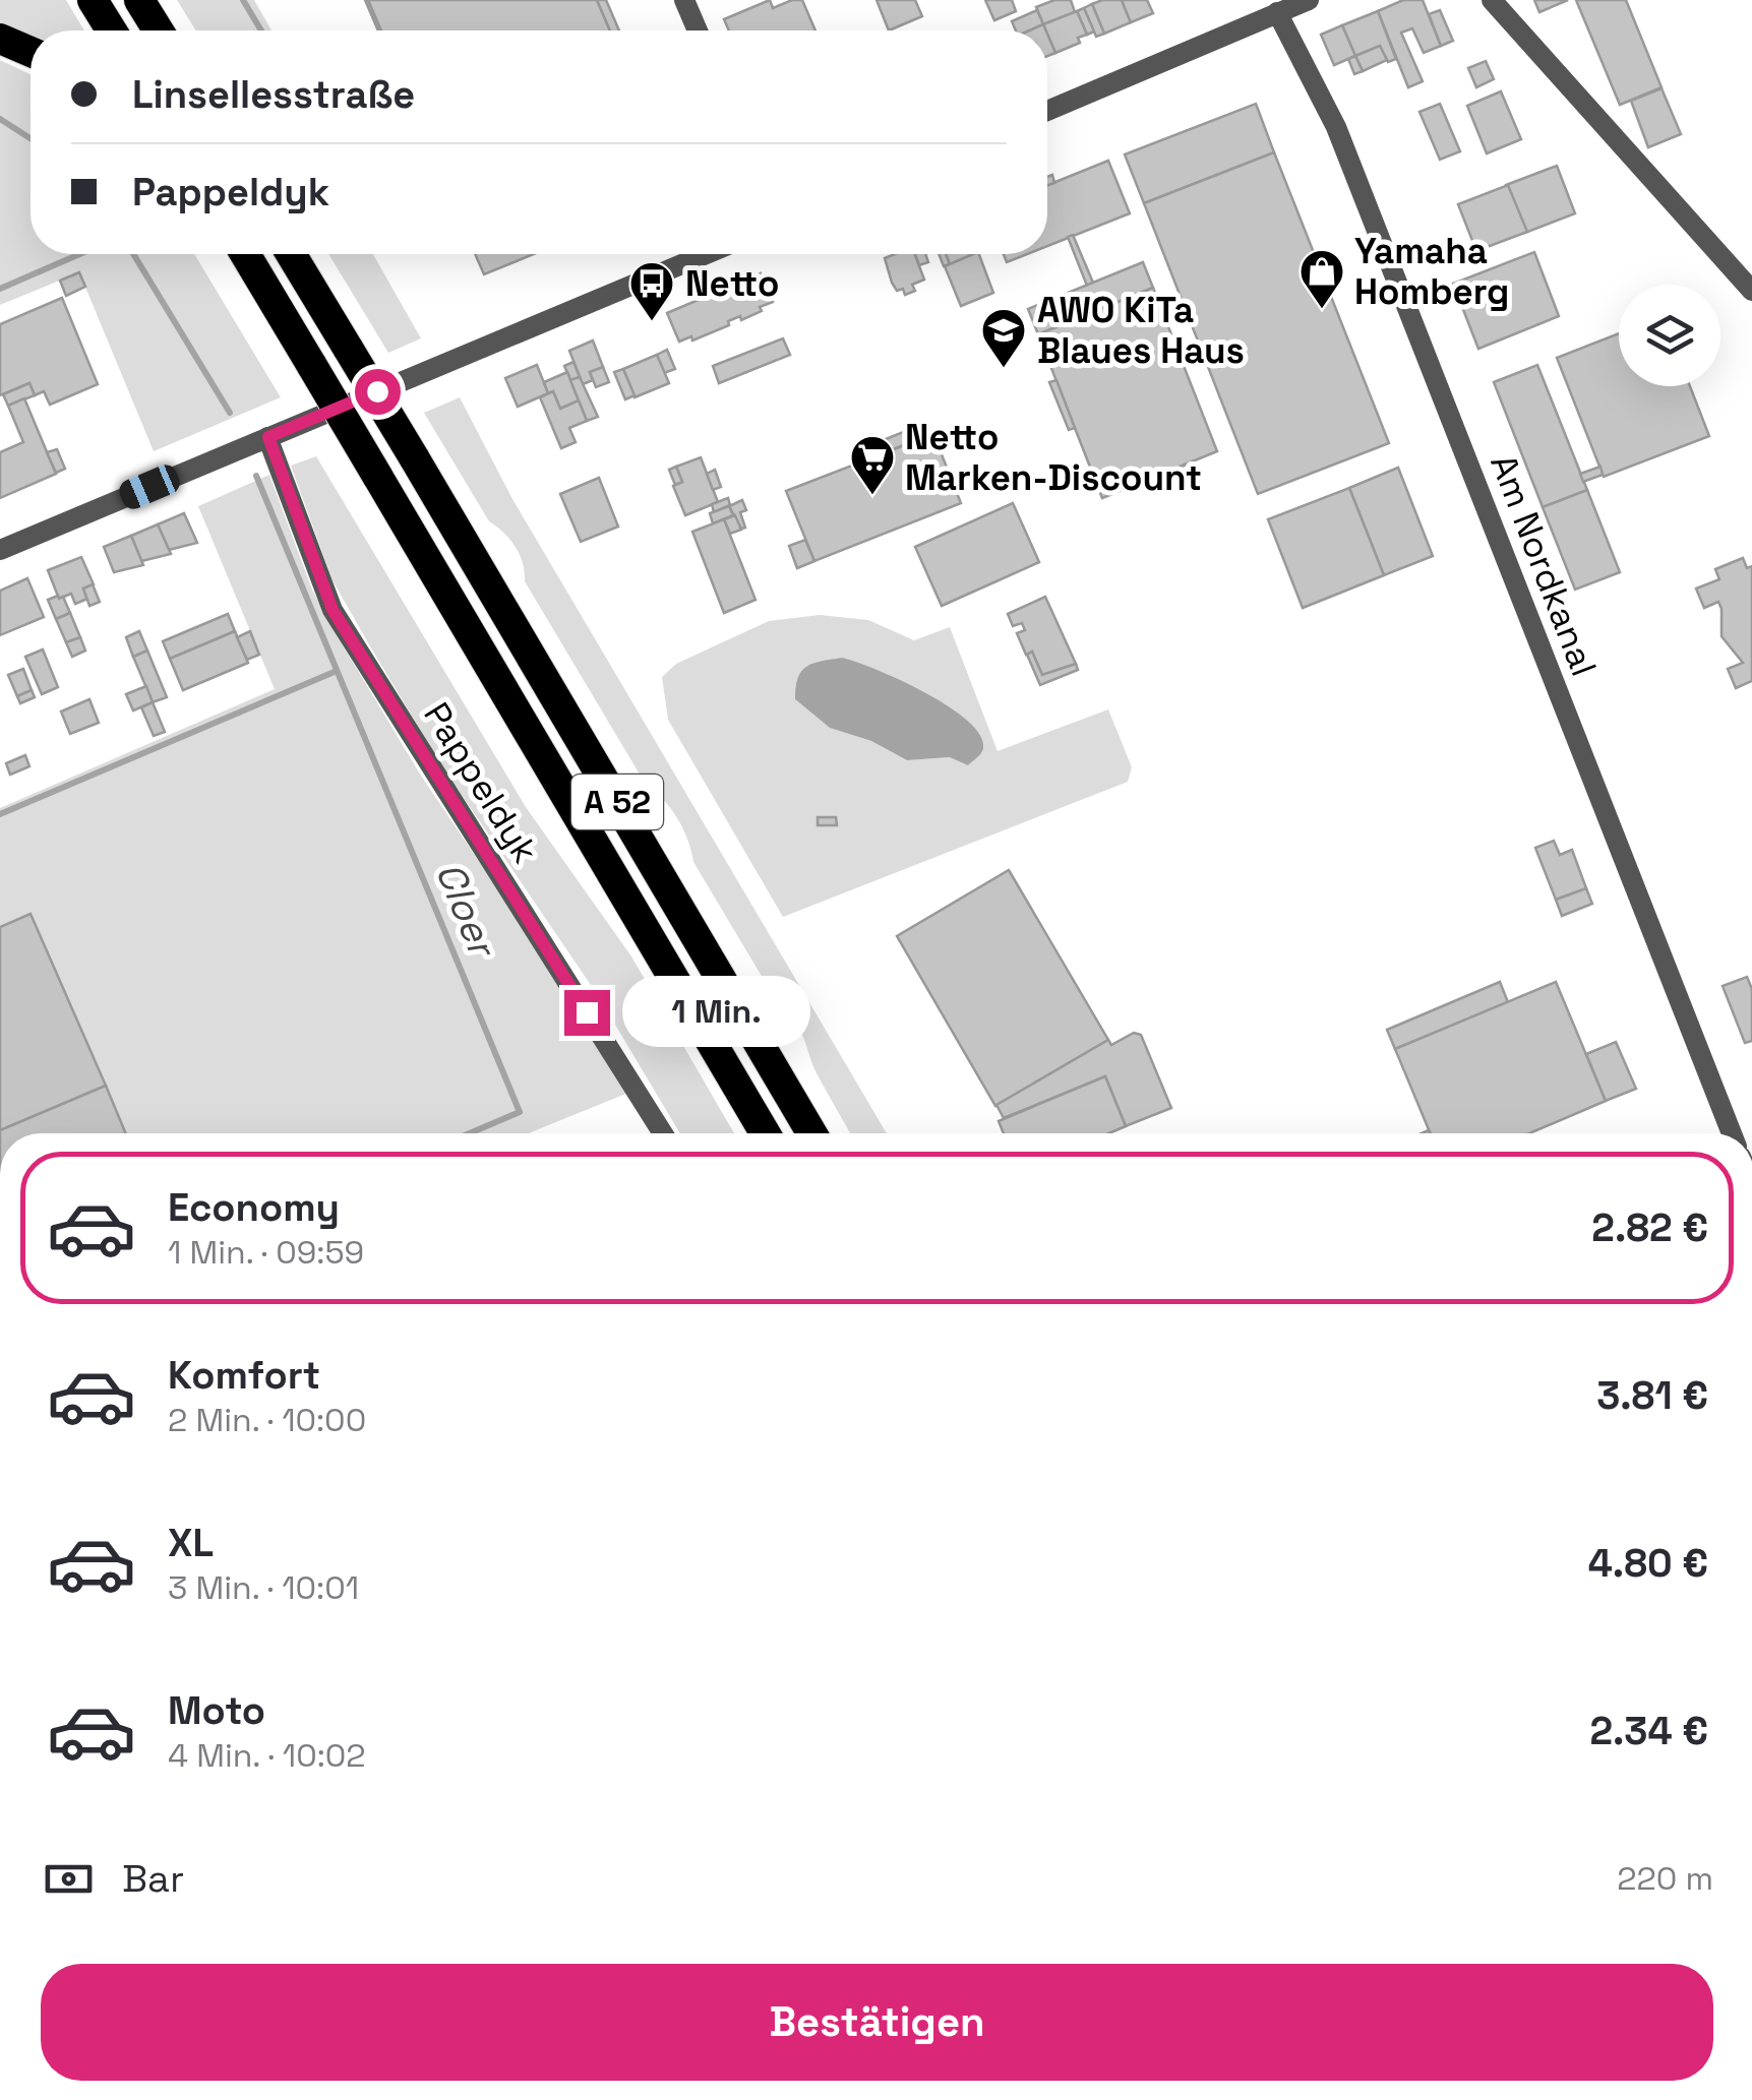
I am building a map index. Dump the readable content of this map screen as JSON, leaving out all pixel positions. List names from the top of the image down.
{
  "streets": {
    "highway": ["A 52"],
    "street": ["Am Nordkanal", "Pappeldyk"]
  },
  "water": ["Cloer"],
  "places": {
    "shop": ["Yamaha Homberg"],
    "bus stop": ["Netto"],
    "school or university": ["AWO KiTa Blaues Haus"],
    "supermarket": ["Netto Marken-Discount"]
  },
  "page": {
    "banner": ["Linsellesstraße", "Pappeldyk"],
    "bubble": "1 Min.",
    "list": [
      {
        "name": "Economy",
        "note": "1 Min. · 09:59",
        "value": "2.82 €"
      },
      {
        "name": "Komfort",
        "note": "2 Min. · 10:00",
        "value": "3.81 €"
      },
      {
        "name": "XL",
        "note": "3 Min. · 10:01",
        "value": "4.80 €"
      },
      {
        "name": "Moto",
        "note": "4 Min. · 10:02",
        "value": "2.34 €"
      }
    ],
    "pay": ["Bar", "220 m"],
    "buttons": "Bestätigen"
  }
}
